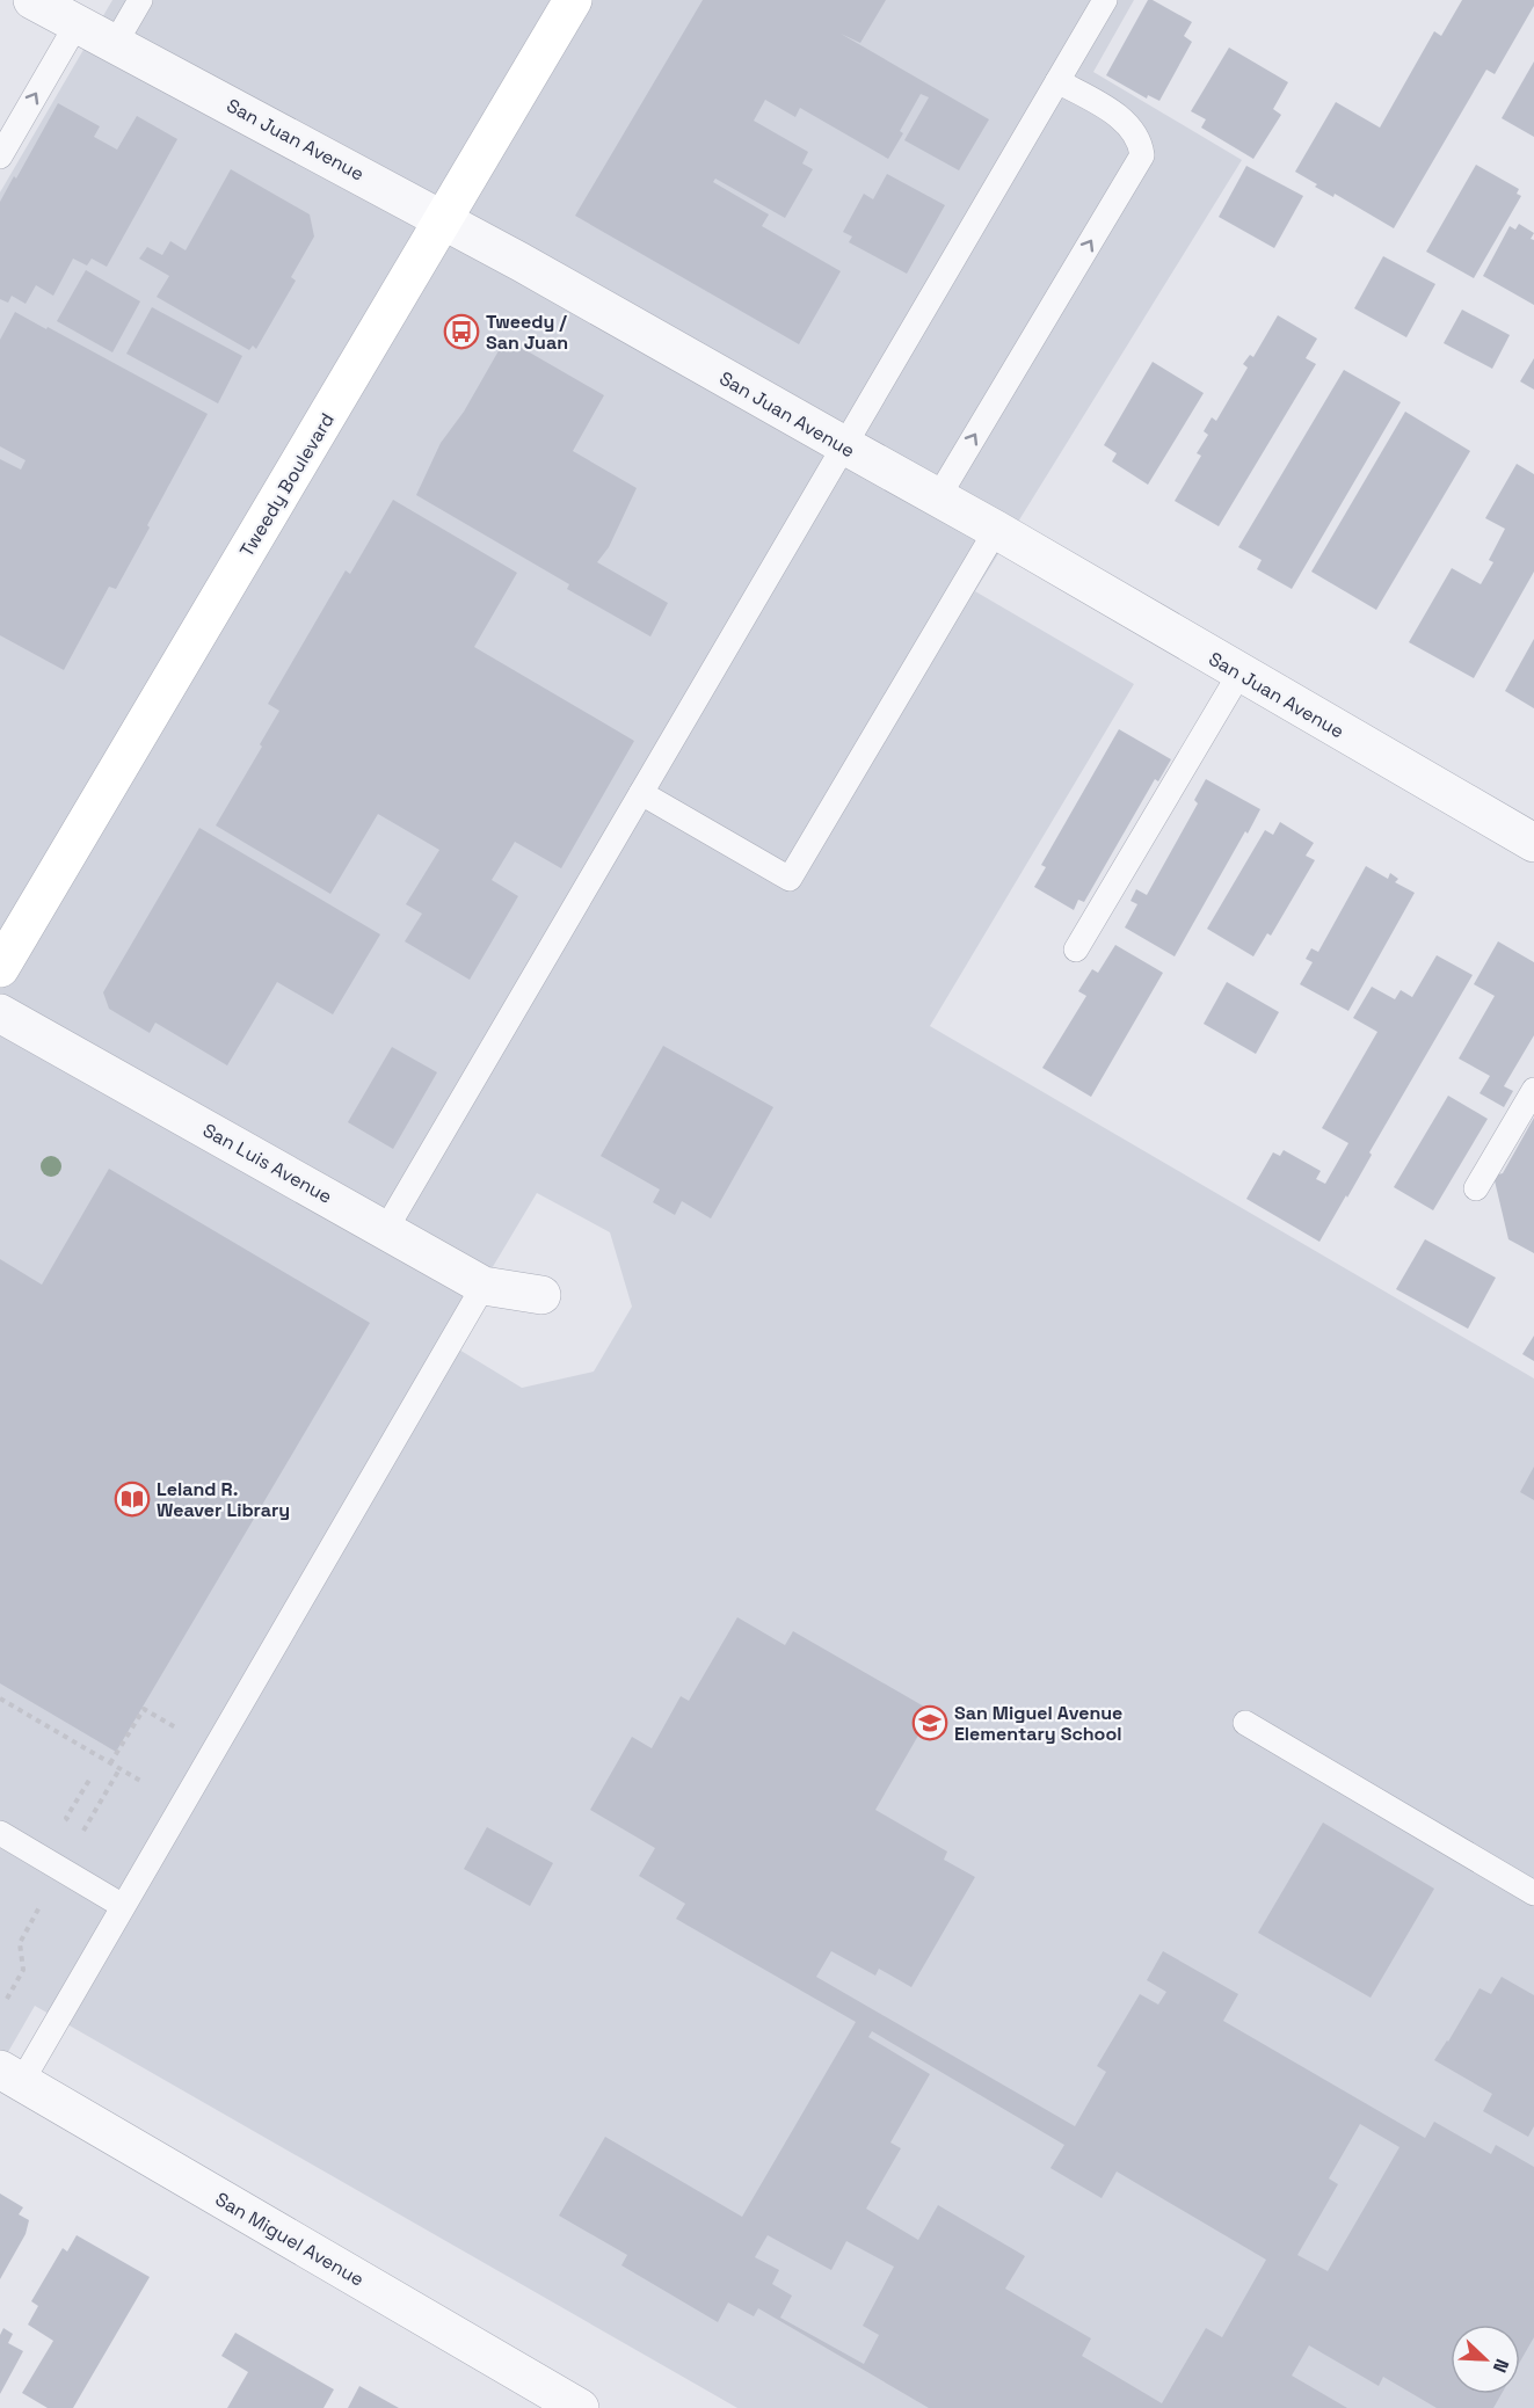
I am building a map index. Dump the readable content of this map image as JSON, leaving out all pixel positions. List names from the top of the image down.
{
  "streets": {
    "main road": ["Tweedy Boulevard"],
    "street": ["San Juan Avenue", "San Luis Avenue", "San Miguel Avenue"]
  },
  "crossings": [
    ["San Juan Avenue", "Tweedy Boulevard"]
  ],
  "places": {
    "bus stop": ["Tweedy / San Juan"],
    "library": ["Leland R. Weaver Library"],
    "school or university": ["San Miguel Avenue Elementary School"]
  },
  "north": "bottom right"
}
